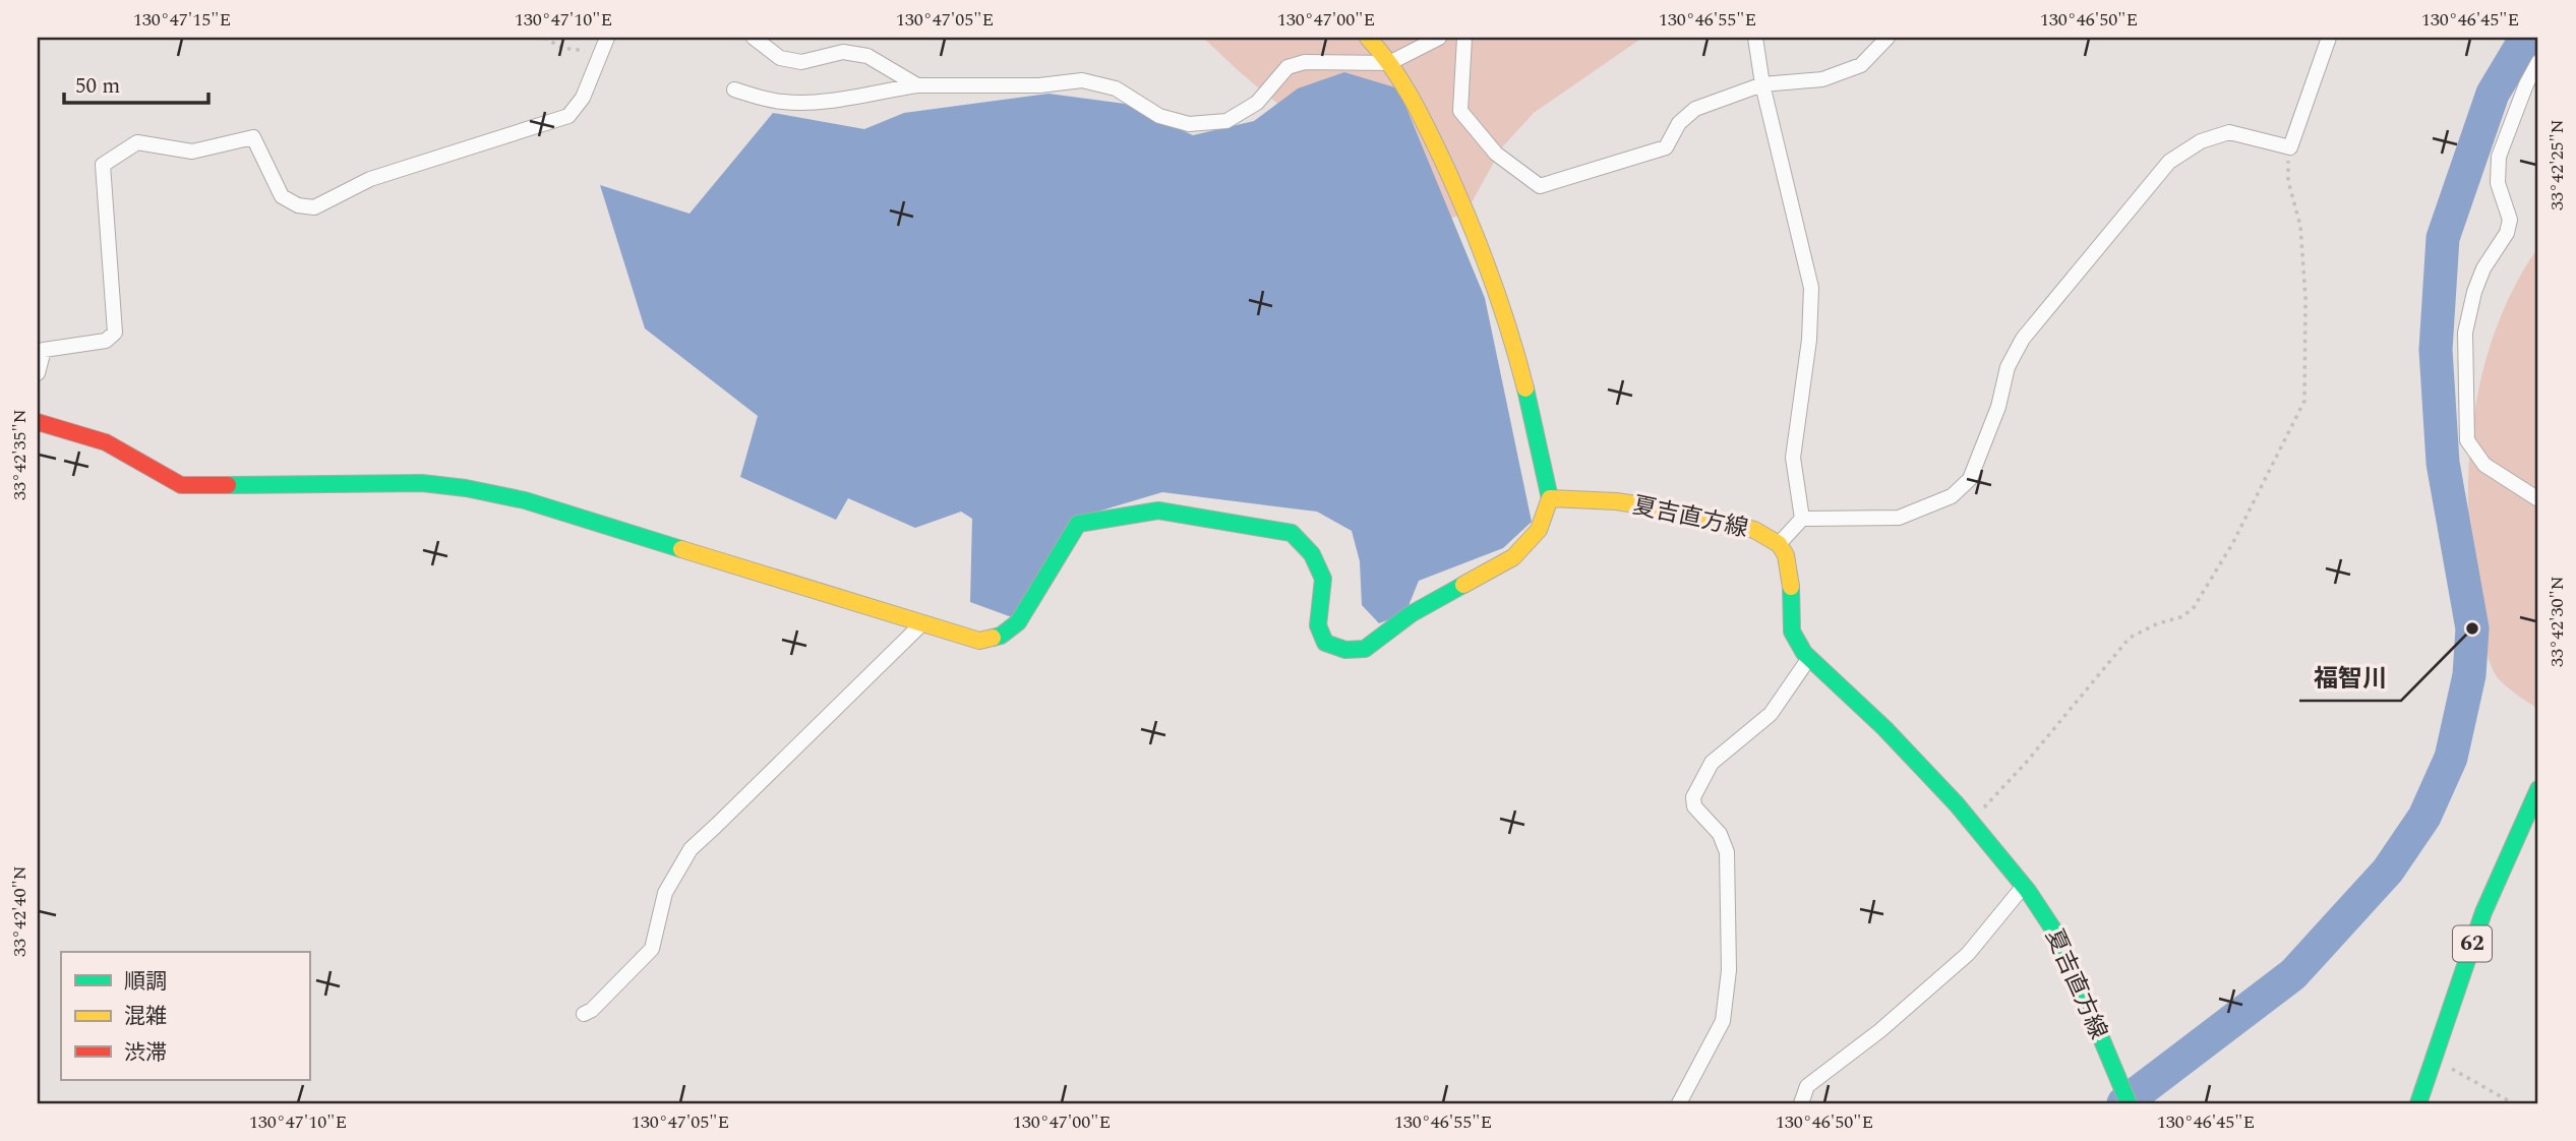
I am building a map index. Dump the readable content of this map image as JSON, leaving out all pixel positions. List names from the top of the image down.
{
  "streets": {
    "main road": ["夏吉直方線", "62"]
  },
  "places": ["福智川"],
  "legend": ["順調", "混雑", "渋滞"],
  "scale_bar": "50 m",
  "coordinates": [
    "130°47'15\"E",
    "130°47'10\"E",
    "130°47'05\"E",
    "130°47'00\"E",
    "130°46'55\"E",
    "130°46'50\"E",
    "130°46'45\"E",
    "33°42'25\"N",
    "33°42'35\"N",
    "33°42'30\"N",
    "33°42'40\"N"
  ]
}
